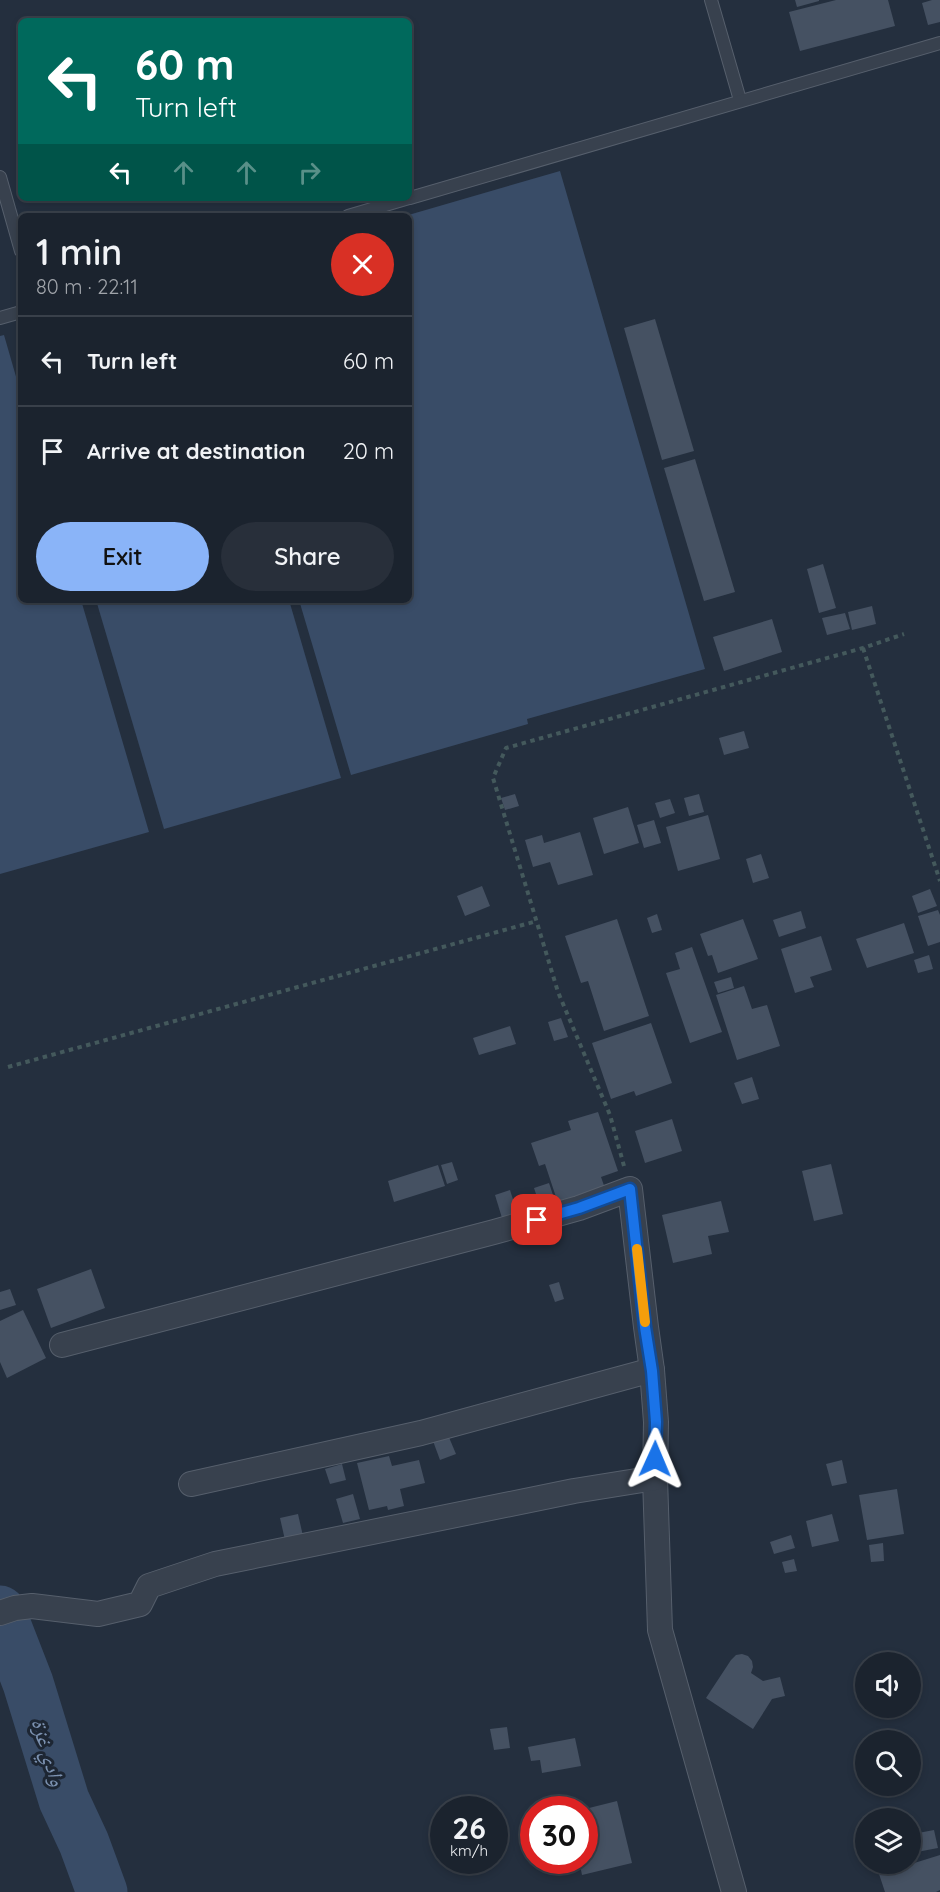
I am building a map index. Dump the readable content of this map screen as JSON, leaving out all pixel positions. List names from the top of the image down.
{
  "water": ["وادي غزة"],
  "page": {
    "turn": ["60 m", "Turn left"],
    "heading": ["1 min", "80 m · 22:11"],
    "list": [
      {
        "name": "Turn left",
        "value": "60 m"
      },
      {
        "name": "Arrive at destination",
        "value": "20 m"
      }
    ],
    "buttons": ["Exit", "Share"],
    "speed": "26 km/h",
    "limit": "30"
  }
}
